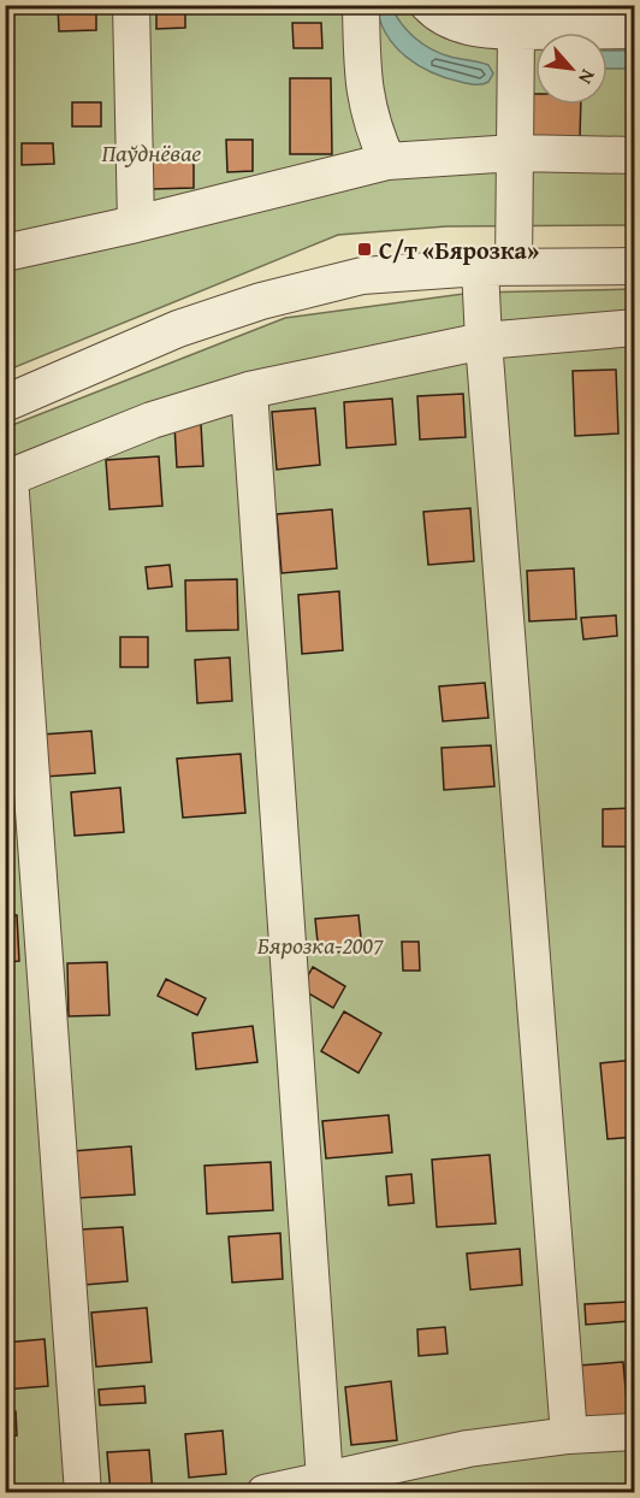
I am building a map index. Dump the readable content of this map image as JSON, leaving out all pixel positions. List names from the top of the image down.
{
  "parks": ["Паўднёвае", "Бярозка-2007"],
  "places": {
    "transit": ["С/т «Бярозка»"]
  },
  "north": "bottom right"
}
